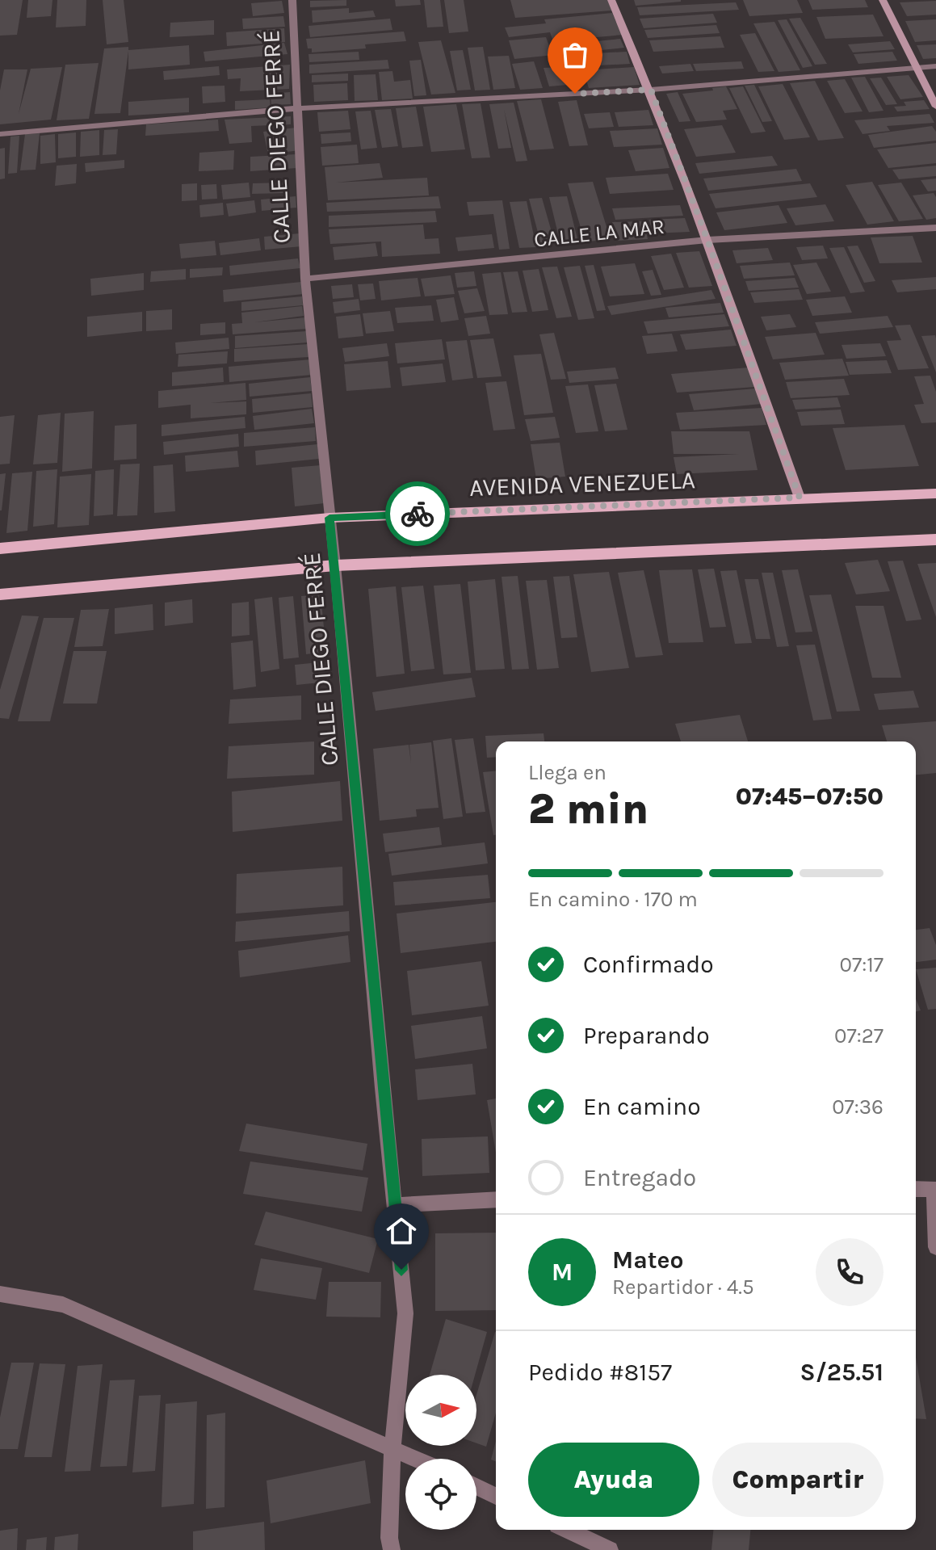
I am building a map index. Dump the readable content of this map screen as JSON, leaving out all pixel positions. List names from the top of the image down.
{
  "streets": {
    "main road": ["AVENIDA VENEZUELA"],
    "street": ["CALLE DIEGO FERRÉ", "CALLE LA MAR"]
  },
  "crossings": [
    ["CALLE DIEGO FERRÉ", "CALLE LA MAR"],
    ["CALLE DIEGO FERRÉ", "AVENIDA VENEZUELA"]
  ],
  "north": "right",
  "page": {
    "heading": ["2 min", "Llega en", "07:45–07:50"],
    "panel": [
      "Mateo",
      "Repartidor · 4.5",
      "Pedido #8157",
      "S/25.51"
    ],
    "bar": "En camino · 170 m",
    "list": [
      ["Confirmado", "07:17"],
      ["Preparando", "07:27"],
      ["En camino", "07:36"],
      "Entregado"
    ],
    "round": "M",
    "buttons": ["Ayuda", "Compartir"]
  }
}
